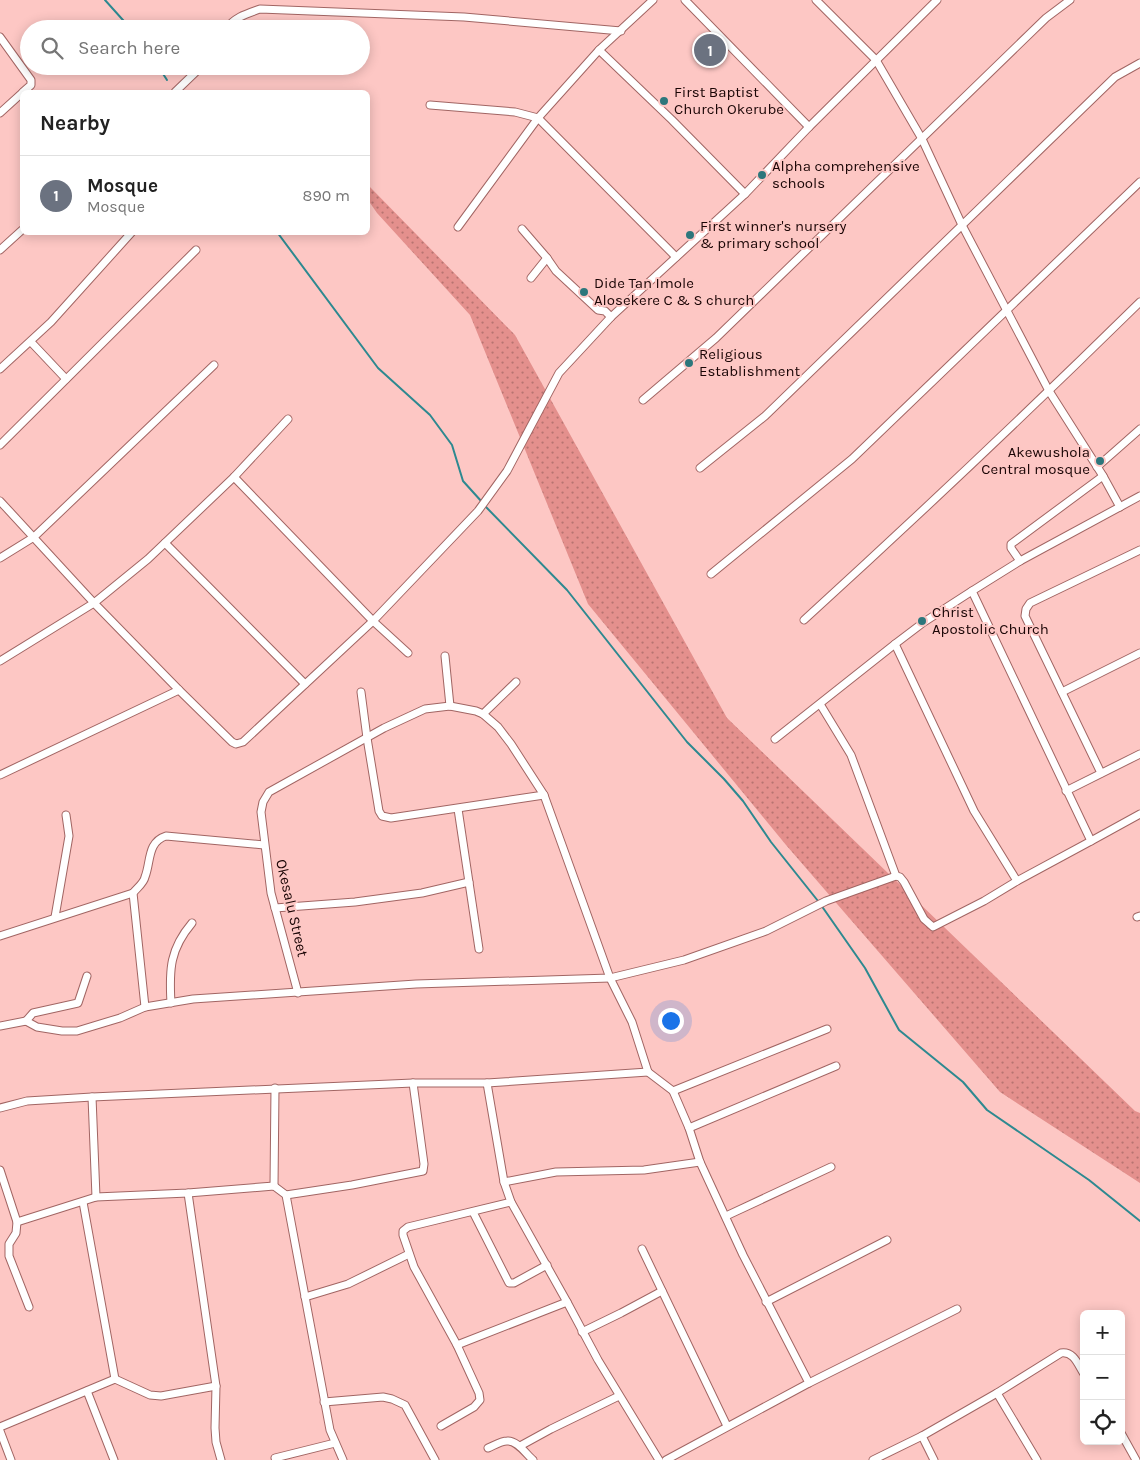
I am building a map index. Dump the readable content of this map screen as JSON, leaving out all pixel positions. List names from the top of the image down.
{
  "streets": {
    "street": ["Okesalu Street"]
  },
  "places": [
    "First Baptist Church Okerube",
    "Alpha comprehensive schools",
    "First winner's nursery & primary school",
    "Dide Tan Imole Alosekere C & S church",
    "Religious Establishment",
    "Akewushola Central mosque",
    "Christ Apostolic Church"
  ],
  "page": {
    "search": "Search here",
    "pins": "1",
    "heading": "Nearby",
    "list": [
      {
        "mark": "1",
        "name": "Mosque",
        "note": "Mosque",
        "value": "890 m"
      }
    ],
    "map_buttons": ["+", "−"]
  }
}
